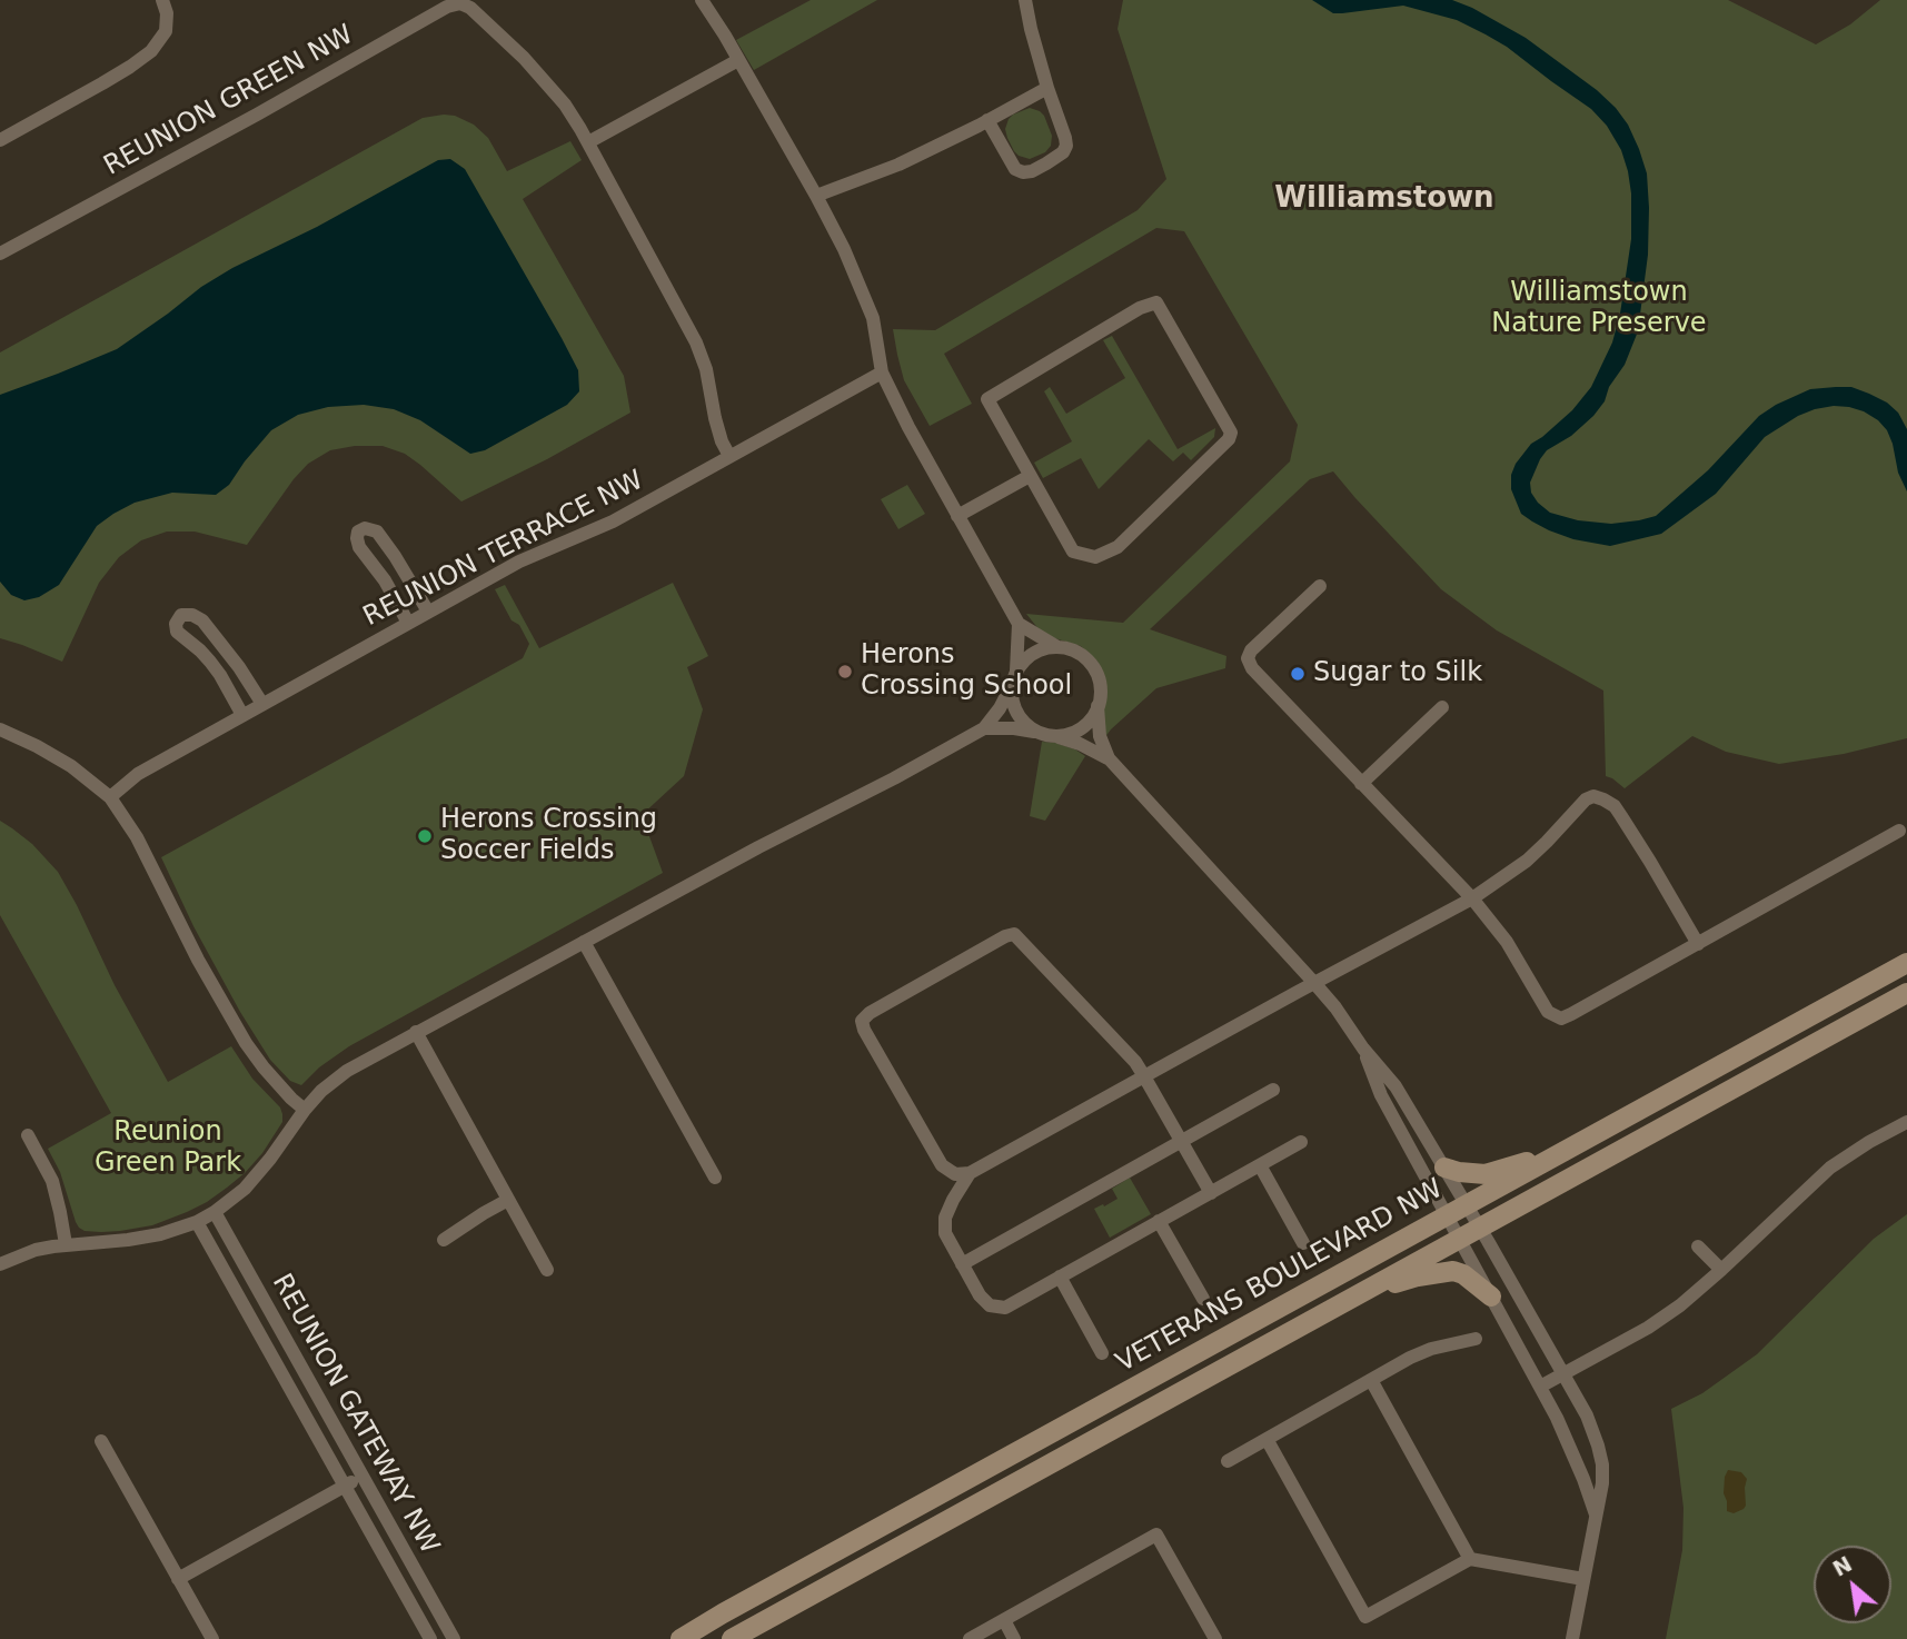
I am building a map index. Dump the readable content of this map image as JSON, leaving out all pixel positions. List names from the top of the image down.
{
  "streets": {
    "main road": ["VETERANS BOULEVARD NW"],
    "street": ["REUNION GREEN NW", "REUNION TERRACE NW", "REUNION GATEWAY NW"]
  },
  "crossings": [
    ["REUNION GREEN NW", "REUNION TERRACE NW"]
  ],
  "districts": ["Williamstown"],
  "parks": ["Williamstown Nature Preserve", "Reunion Green Park"],
  "places": ["Herons Crossing School", "Sugar to Silk", "Herons Crossing Soccer Fields"],
  "north": "top left"
}
